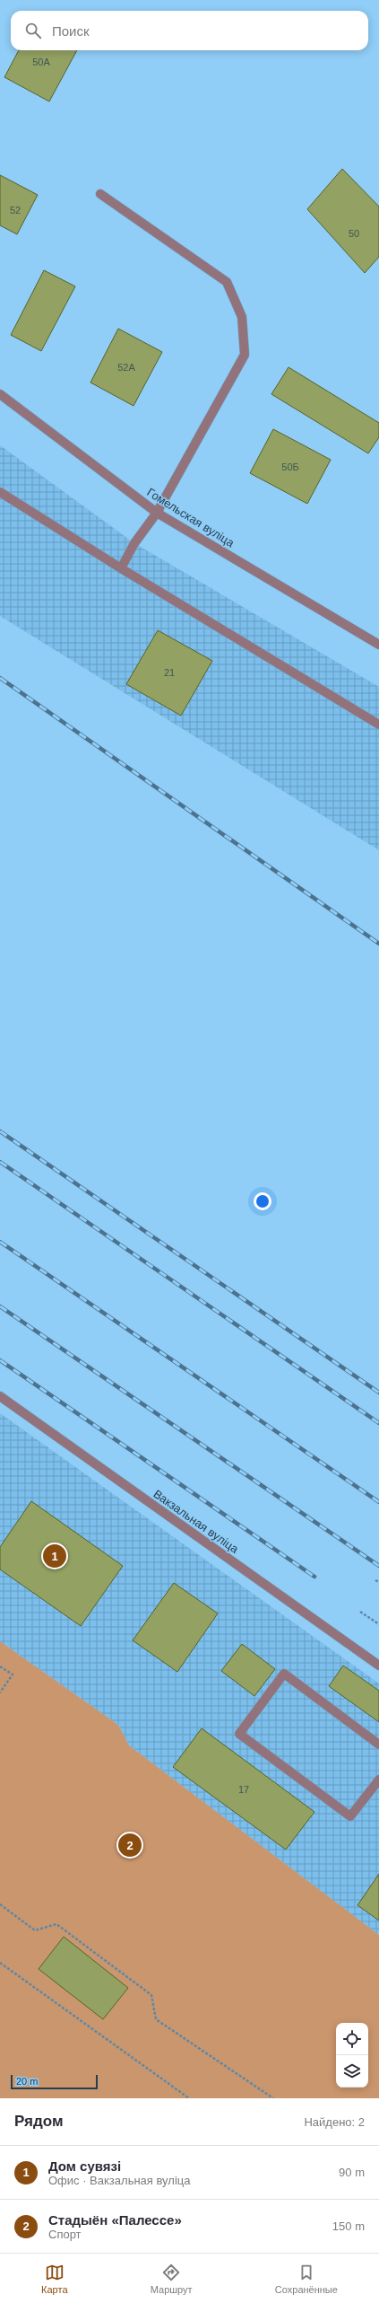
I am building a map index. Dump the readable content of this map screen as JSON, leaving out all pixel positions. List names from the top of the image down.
{
  "streets": {
    "street": ["Гомельская вуліца", "Вакзальная вуліца"]
  },
  "house_numbers": [
    "50А",
    "52",
    "50",
    "52А",
    "50Б",
    "21",
    "17"
  ],
  "scale_bar": "20 m",
  "page": {
    "search": "Поиск",
    "pins": ["1", "2"],
    "scale": "20 m",
    "heading": ["Рядом", "Найдено: 2"],
    "list": [
      {
        "mark": "1",
        "name": "Дом сувязі",
        "note": "Офис · Вакзальная вуліца",
        "value": "90 m"
      },
      {
        "mark": "2",
        "name": "Стадыён «Палессе»",
        "note": "Спорт",
        "value": "150 m"
      }
    ],
    "nav": ["Карта", "Маршрут", "Сохранённые"]
  }
}
